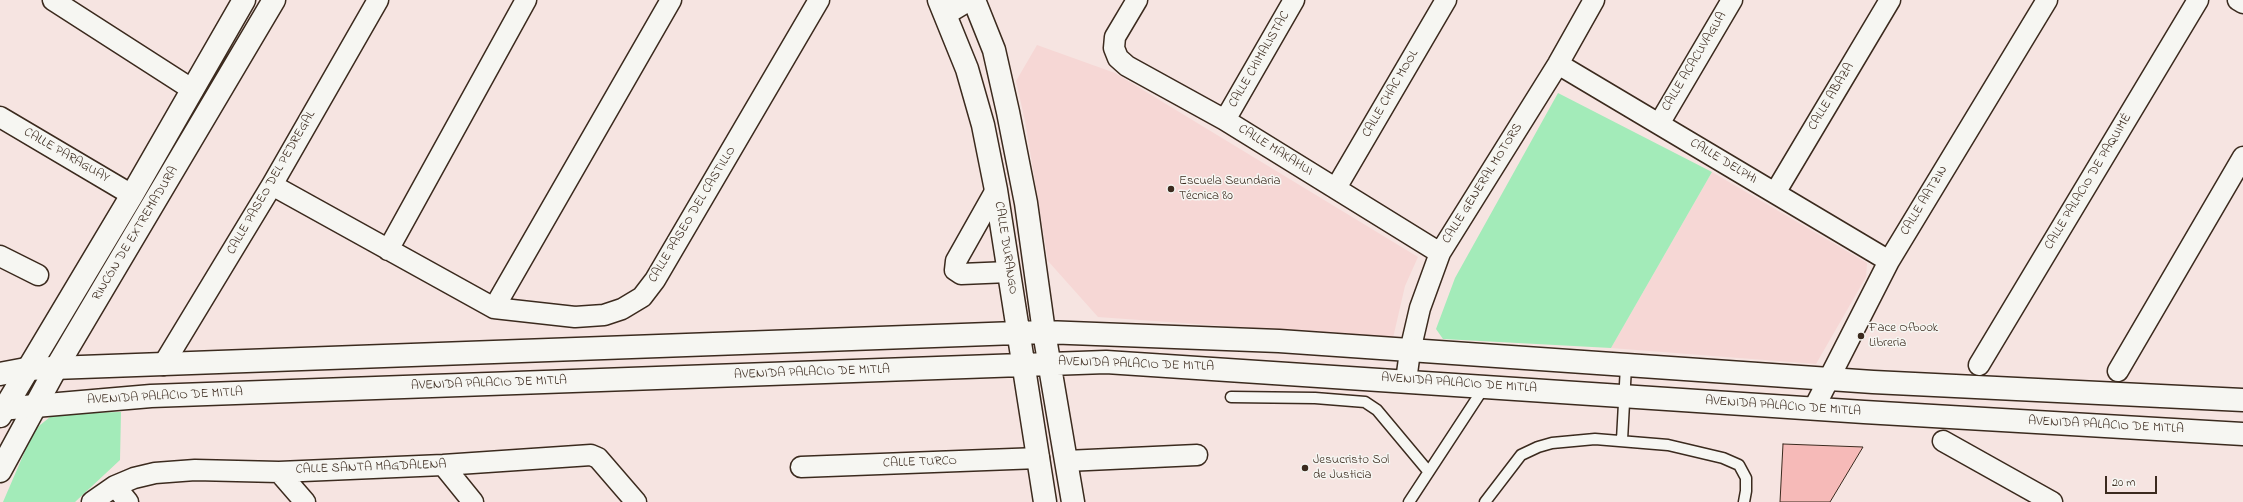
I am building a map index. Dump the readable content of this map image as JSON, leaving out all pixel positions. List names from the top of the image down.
{
  "streets": {
    "main road": ["RINCÓN DE EXTREMADURA", "CALLE DURANGO", "AVENIDA PALACIO DE MITLA"],
    "street": [
      "CALLE CHIMALISTAC",
      "CALLE ACACUVAGUA",
      "CALLE CHAC MOOL",
      "CALLE ABAZA",
      "CALLE MAKAHUI",
      "CALLE PARAGUAY",
      "CALLE DELPHI",
      "CALLE PALACIO DE PAQUIMÉ",
      "CALLE PASEO DEL PEDREGAL",
      "CALLE GENERAL MOTORS",
      "CALLE AATZIN",
      "CALLE PASEO DEL CASTILLO",
      "CALLE TURCO",
      "CALLE SANTA MAGDALENA"
    ]
  },
  "crossings": [
    ["CALLE CHIMALISTAC", "CALLE MAKAHUI"],
    ["CALLE ACACUVAGUA", "CALLE DELPHI"],
    ["CALLE CHAC MOOL", "CALLE MAKAHUI"],
    ["CALLE ABAZA", "CALLE DELPHI"],
    ["CALLE MAKAHUI", "CALLE GENERAL MOTORS"],
    ["CALLE PARAGUAY", "RINCÓN DE EXTREMADURA"],
    ["CALLE DELPHI", "CALLE GENERAL MOTORS"],
    ["CALLE DELPHI", "CALLE AATZIN"],
    ["CALLE PASEO DEL PEDREGAL", "CALLE PASEO DEL CASTILLO"],
    ["CALLE GENERAL MOTORS", "AVENIDA PALACIO DE MITLA"],
    ["CALLE AATZIN", "AVENIDA PALACIO DE MITLA"],
    ["RINCÓN DE EXTREMADURA", "AVENIDA PALACIO DE MITLA"],
    ["CALLE DURANGO", "AVENIDA PALACIO DE MITLA"],
    ["CALLE DURANGO", "CALLE TURCO"]
  ],
  "places": ["Escuela Seundaria Técnica 80", "Face Ofbook Libreria", "Jesucristo Sol de Justicia"],
  "scale_bar": "20 m"
}
